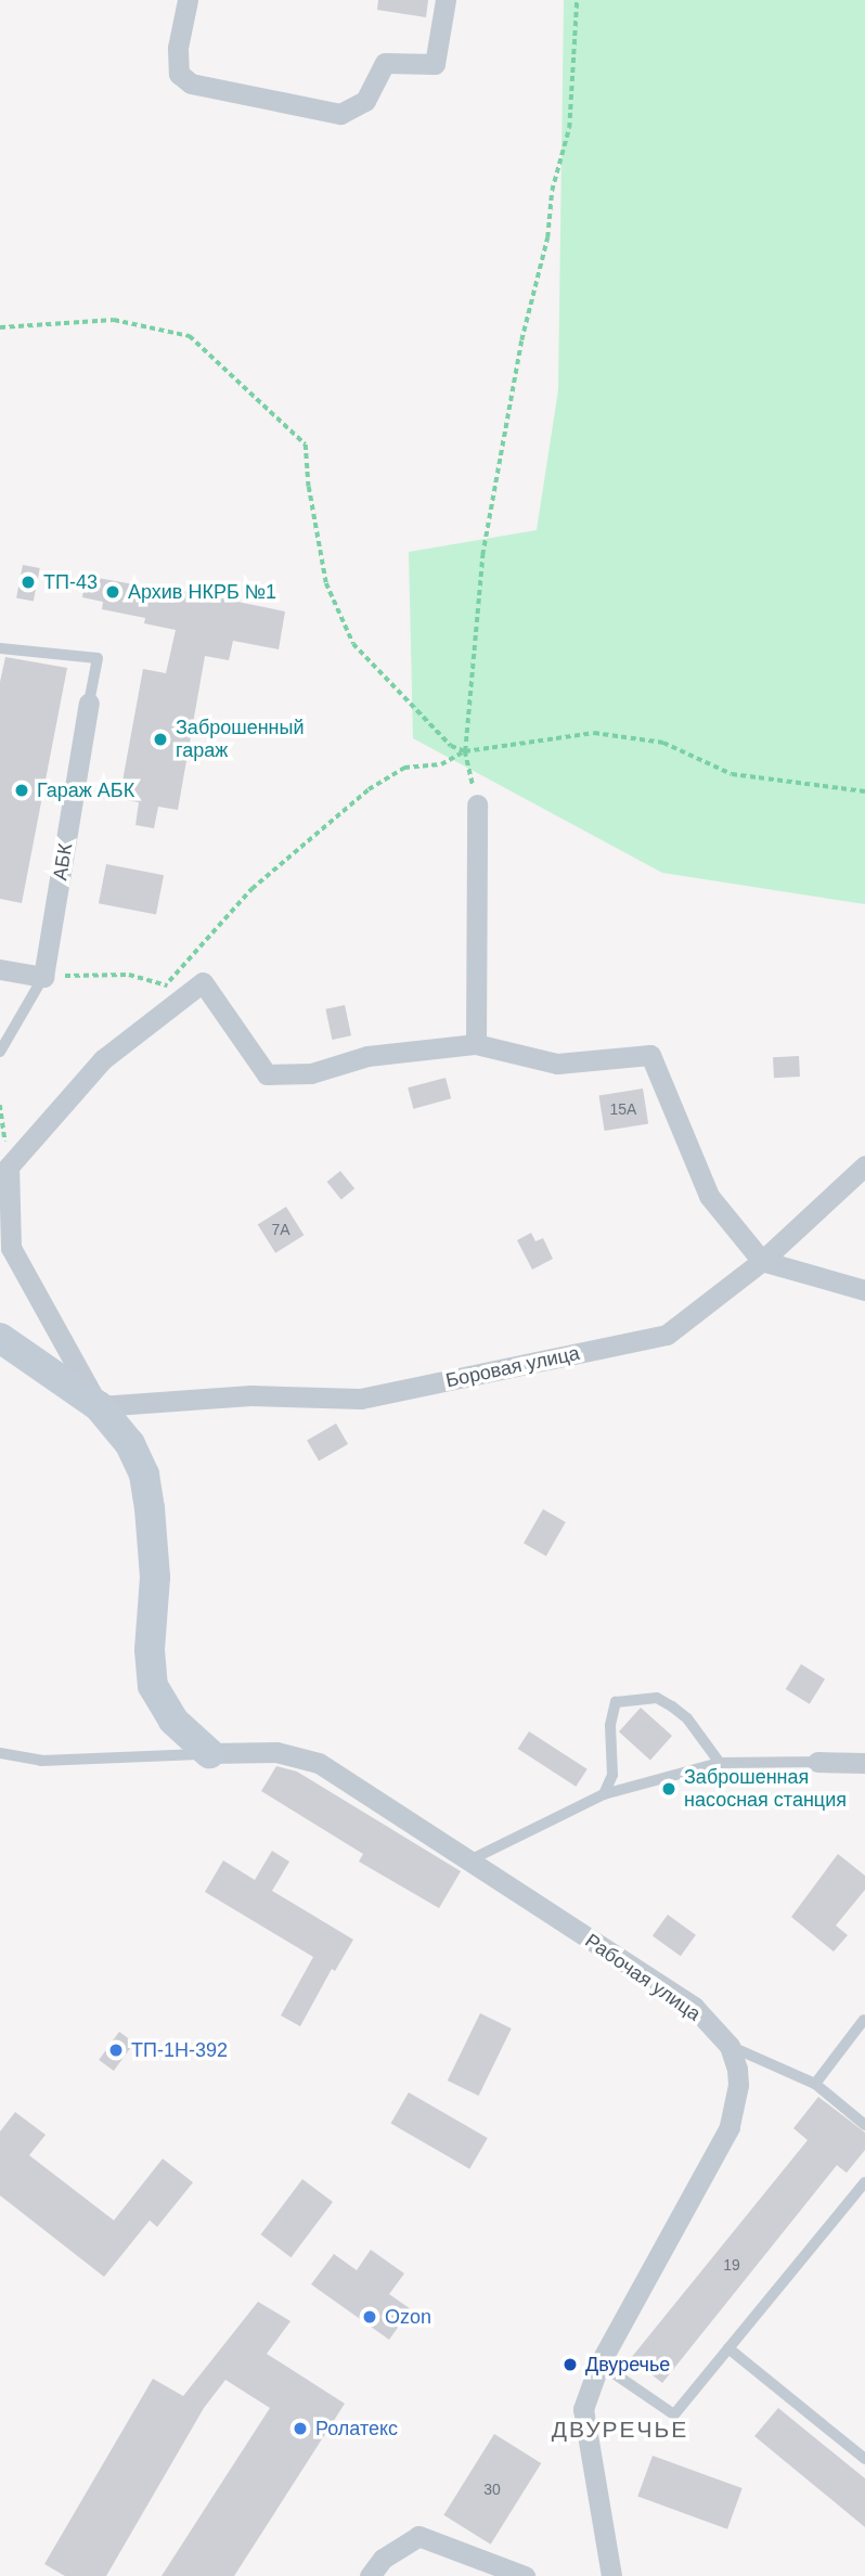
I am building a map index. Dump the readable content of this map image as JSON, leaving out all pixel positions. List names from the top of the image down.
{
  "streets": {
    "street": ["АБК", "Боровая улица", "Рабочая улица"]
  },
  "districts": ["ДВУРЕЧЬЕ"],
  "places": [
    "ТП-43",
    "Архив НКРБ №1",
    "Заброшенный гараж",
    "Гараж АБК",
    "Заброшенная насосная станция",
    "ТП-1Н-392",
    "Ozon",
    "Двуречье",
    "Ролатекс"
  ],
  "house_numbers": [
    "15А",
    "7А",
    "19",
    "30"
  ]
}
